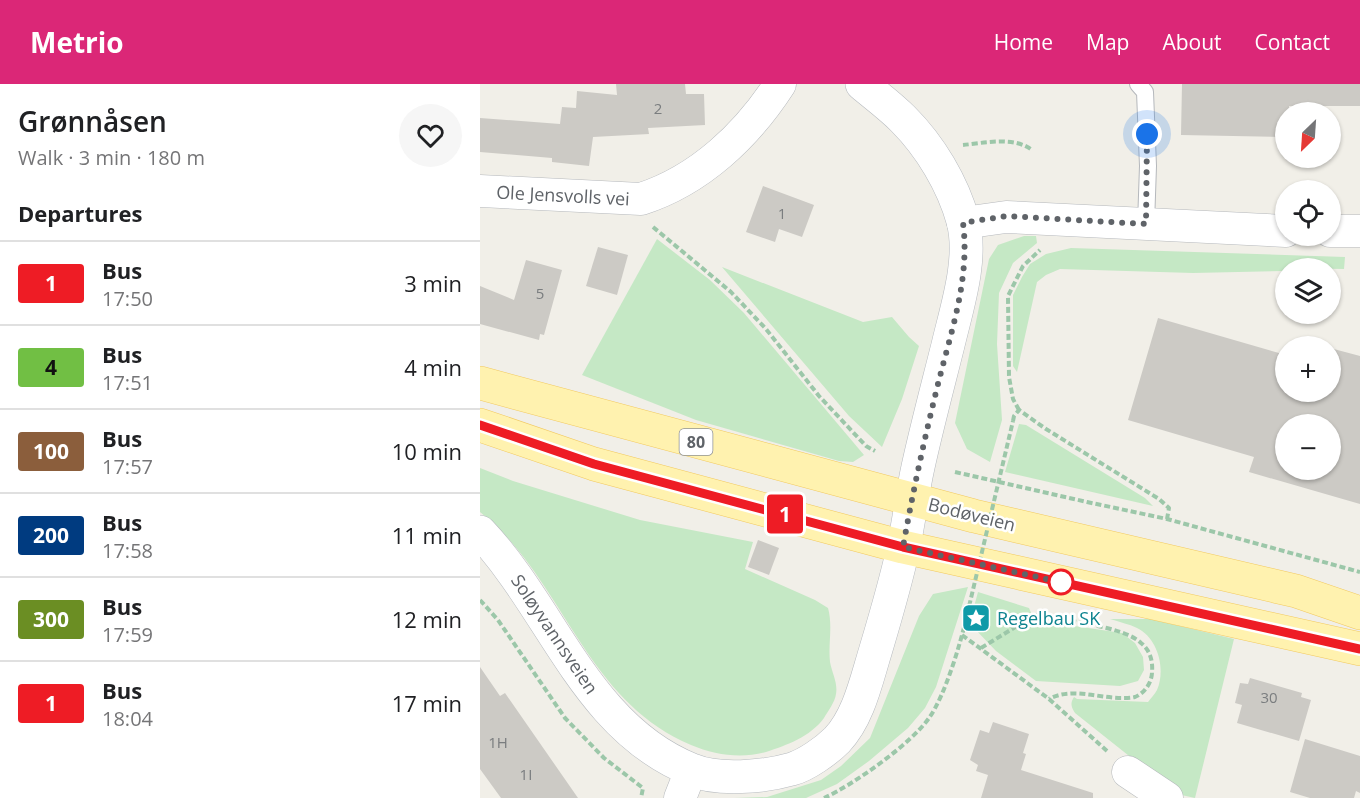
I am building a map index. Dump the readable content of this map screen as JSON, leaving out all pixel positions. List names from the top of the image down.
{
  "streets": {
    "main road": ["80", "Bodøveien"],
    "street": ["Ole Jensvolls vei", "Soløyvannsveien"]
  },
  "crossings": [
    ["Bodøveien", "Soløyvannsveien"]
  ],
  "places": {
    "place": ["Regelbau SK"]
  },
  "lines": ["bus line 1"],
  "house_numbers": [
    "2",
    "1",
    "5",
    "30",
    "1H",
    "1I"
  ],
  "north": "bottom left",
  "page": {
    "header": "Metrio",
    "nav": [
      "Home",
      "Map",
      "About",
      "Contact"
    ],
    "heading": [
      ["Grønnåsen", "Walk · 3 min · 180 m"],
      "Departures"
    ],
    "on_map": "1",
    "map_buttons": ["+", "−"],
    "list": [
      {
        "mark": "1",
        "name": "Bus",
        "note": "17:50",
        "value": "3 min"
      },
      {
        "mark": "4",
        "name": "Bus",
        "note": "17:51",
        "value": "4 min"
      },
      {
        "mark": "100",
        "name": "Bus",
        "note": "17:57",
        "value": "10 min"
      },
      {
        "mark": "200",
        "name": "Bus",
        "note": "17:58",
        "value": "11 min"
      },
      {
        "mark": "300",
        "name": "Bus",
        "note": "17:59",
        "value": "12 min"
      },
      {
        "mark": "1",
        "name": "Bus",
        "note": "18:04",
        "value": "17 min"
      }
    ]
  }
}
